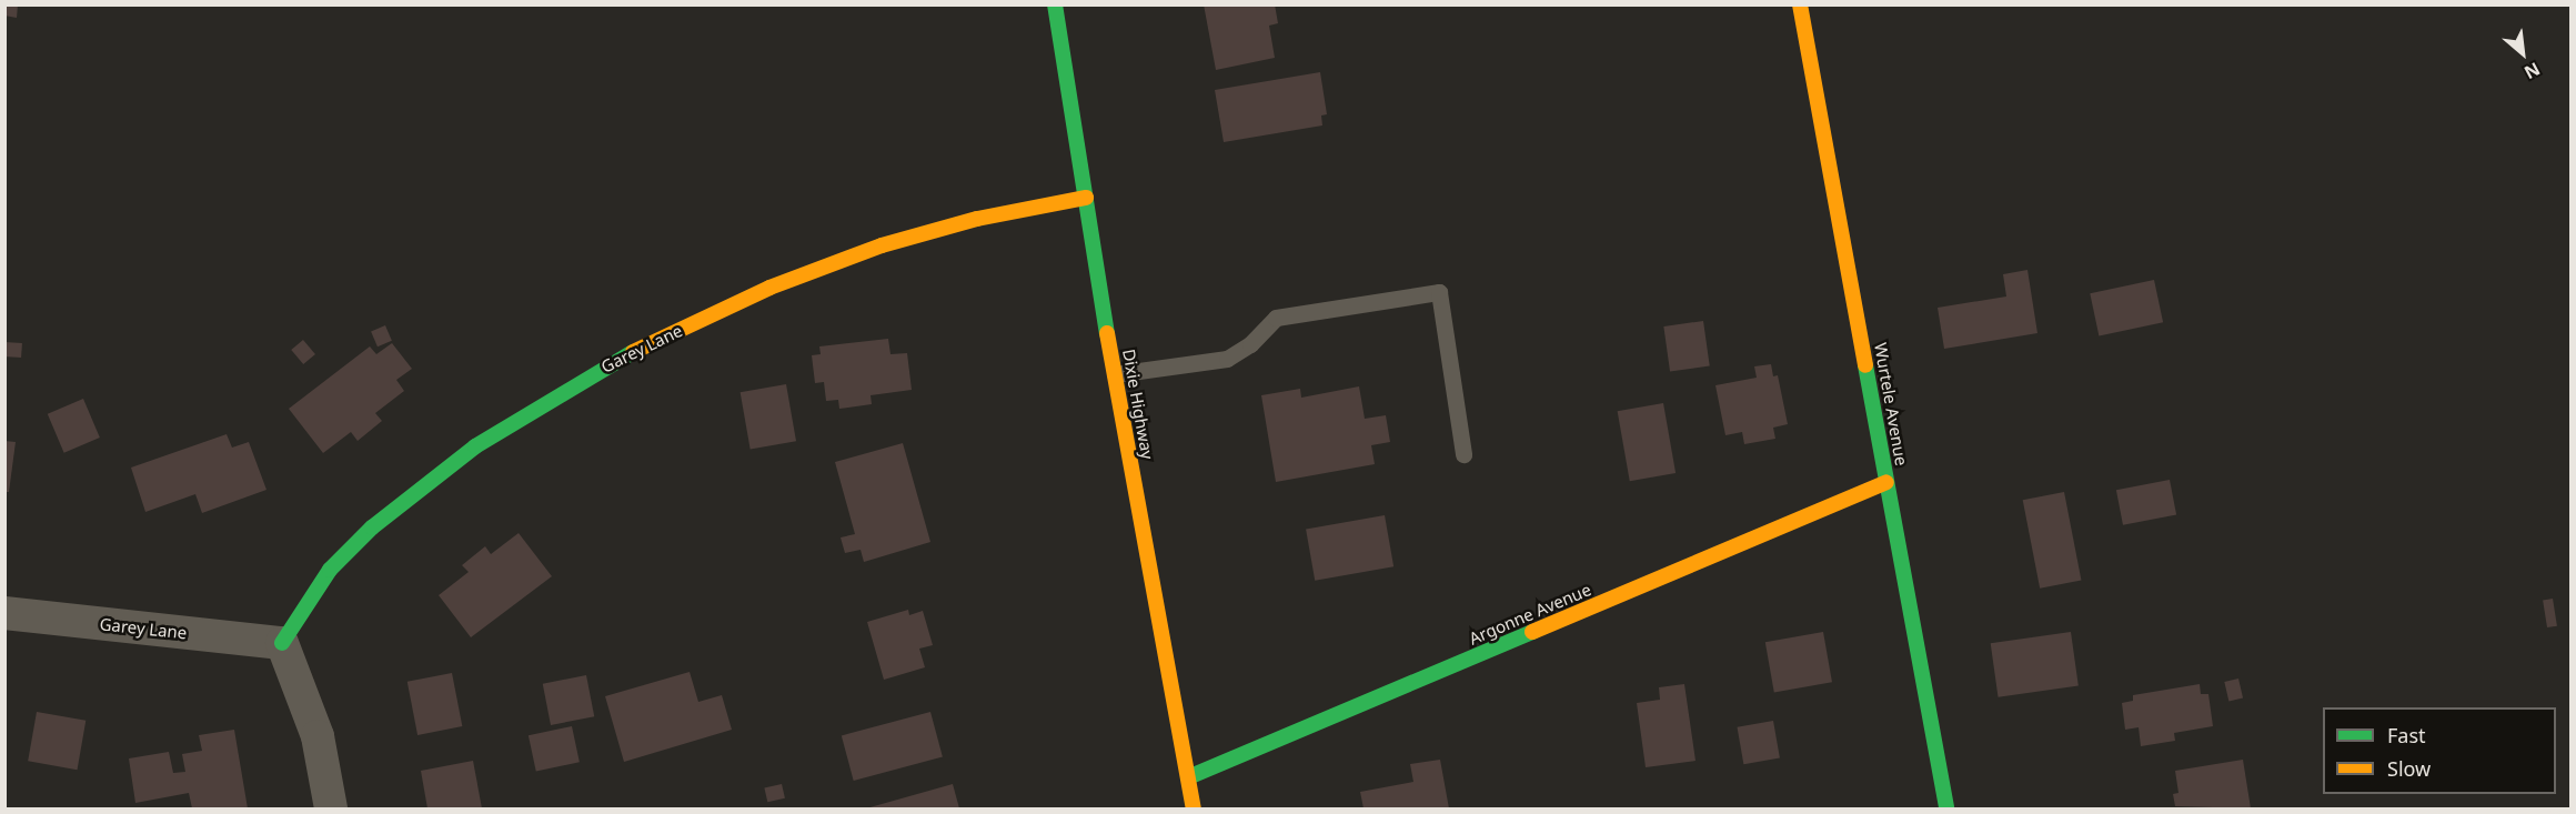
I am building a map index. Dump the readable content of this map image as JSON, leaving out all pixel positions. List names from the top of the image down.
{
  "streets": {
    "street": [
      "Garey Lane",
      "Dixie Highway",
      "Wurtele Avenue",
      "Argonne Avenue"
    ]
  },
  "crossings": [
    ["Garey Lane", "Dixie Highway"],
    ["Dixie Highway", "Argonne Avenue"],
    ["Wurtele Avenue", "Argonne Avenue"]
  ],
  "legend": ["Fast", "Slow"],
  "north": "bottom right"
}
